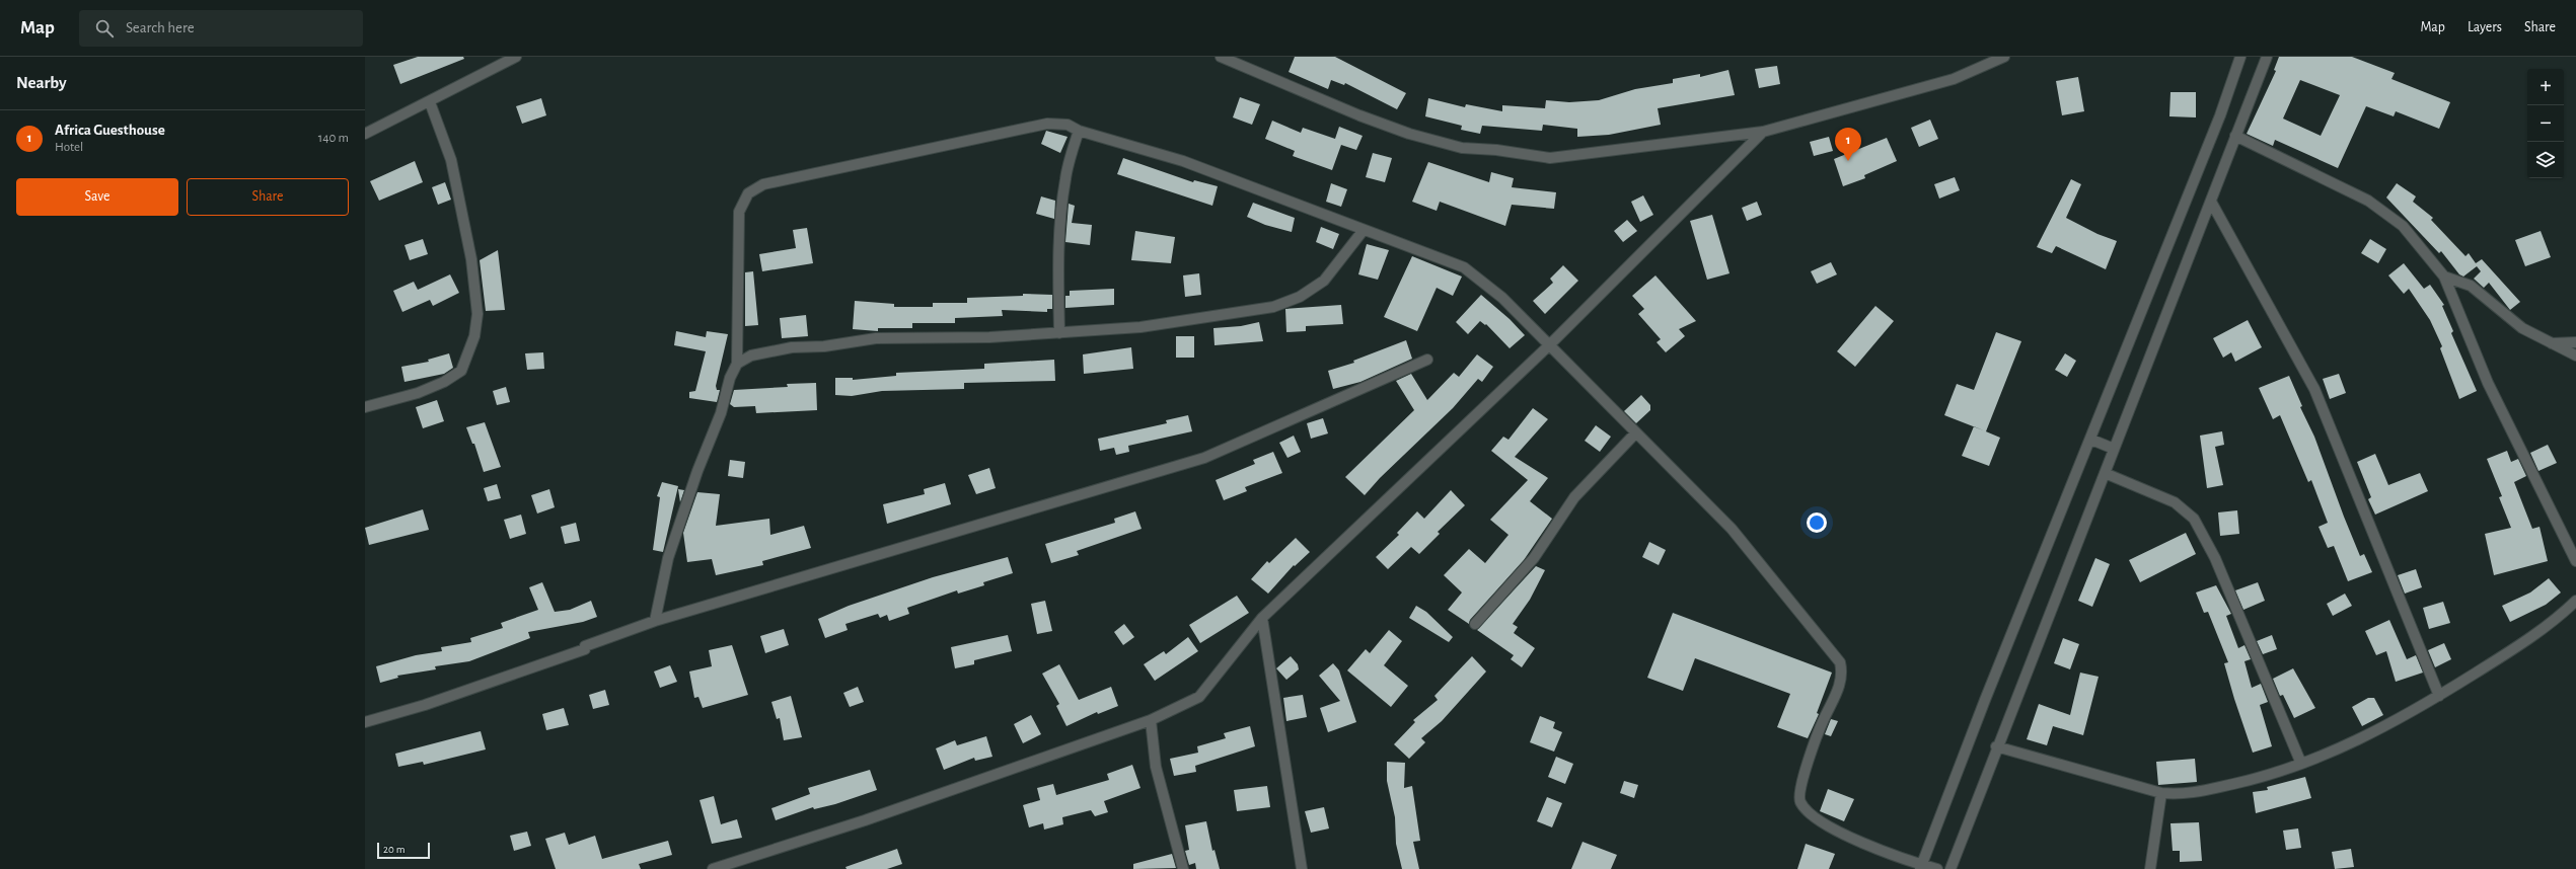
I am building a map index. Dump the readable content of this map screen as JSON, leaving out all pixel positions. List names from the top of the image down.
{
  "scale_bar": "20 m",
  "page": {
    "header": "Map",
    "search": "Search here",
    "nav": ["Map", "Layers", "Share"],
    "heading": "Nearby",
    "map_buttons": ["+", "−"],
    "list": [
      {
        "mark": "1",
        "name": "Africa Guesthouse",
        "note": "Hotel",
        "value": "140 m"
      }
    ],
    "pins": "1",
    "buttons": ["Save", "Share"],
    "scale": "20 m"
  }
}
